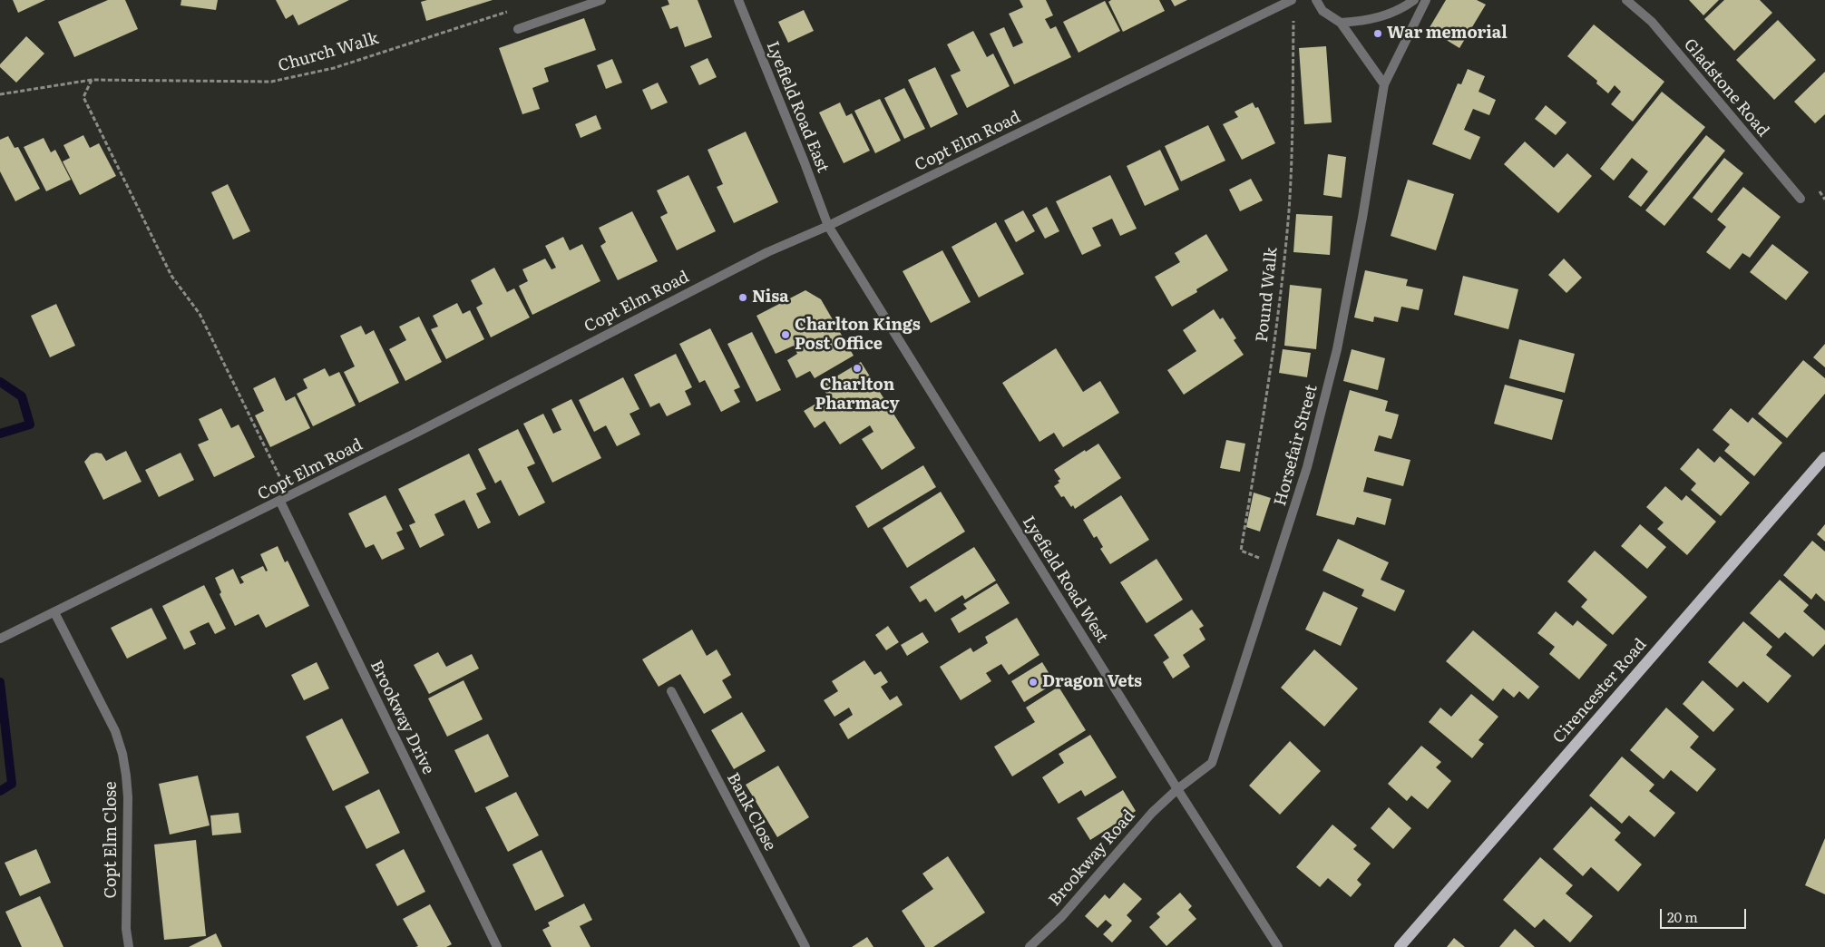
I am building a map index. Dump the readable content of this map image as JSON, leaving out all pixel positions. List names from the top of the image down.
{
  "streets": {
    "main road": ["Cirencester Road"],
    "street": [
      "Gladstone Road",
      "Lyefield Road East",
      "Copt Elm Road",
      "Horsefair Street",
      "Lyefield Road West",
      "Brookway Drive",
      "Bank Close",
      "Copt Elm Close",
      "Brookway Road"
    ],
    "path": ["Church Walk", "Pound Walk"]
  },
  "crossings": [
    ["Lyefield Road East", "Copt Elm Road"],
    ["Lyefield Road East", "Lyefield Road West"],
    ["Copt Elm Road", "Lyefield Road West"],
    ["Copt Elm Road", "Brookway Drive"],
    ["Copt Elm Road", "Copt Elm Close"],
    ["Pound Walk", "Horsefair Street"],
    ["Horsefair Street", "Lyefield Road West"],
    ["Horsefair Street", "Brookway Road"],
    ["Lyefield Road West", "Brookway Road"]
  ],
  "places": [
    "War memorial",
    "Nisa",
    "Charlton Kings Post Office",
    "Charlton Pharmacy",
    "Dragon Vets"
  ],
  "scale_bar": "20 m"
}
